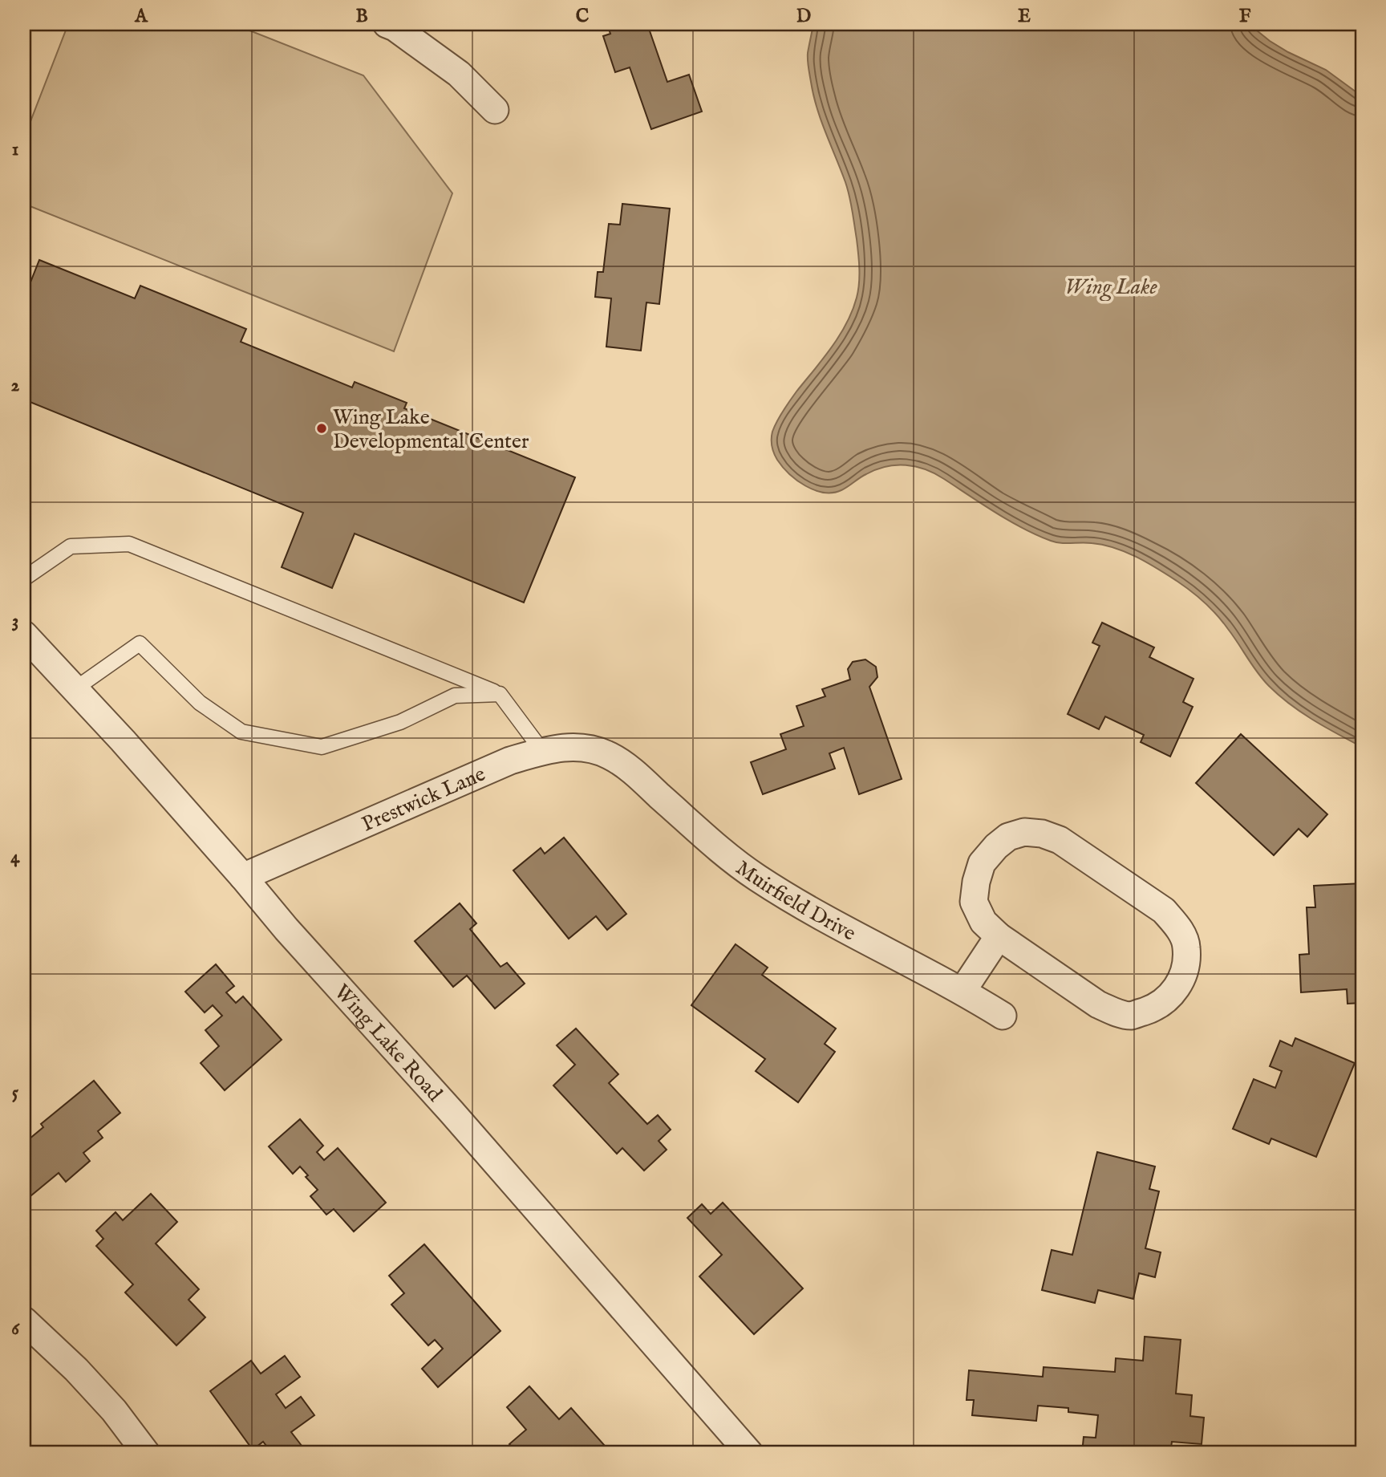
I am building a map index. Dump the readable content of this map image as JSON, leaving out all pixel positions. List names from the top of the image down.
{
  "streets": {
    "street": ["Prestwick Lane", "Muirfield Drive", "Wing Lake Road"]
  },
  "crossings": [
    ["Prestwick Lane", "Muirfield Drive"],
    ["Prestwick Lane", "Wing Lake Road"]
  ],
  "water": ["Wing Lake"],
  "places": ["Wing Lake Developmental Center"],
  "grid": {
    "columns": [
      "A",
      "B",
      "C",
      "D",
      "E",
      "F"
    ],
    "rows": [
      "1",
      "2",
      "3",
      "4",
      "5",
      "6"
    ]
  }
}
